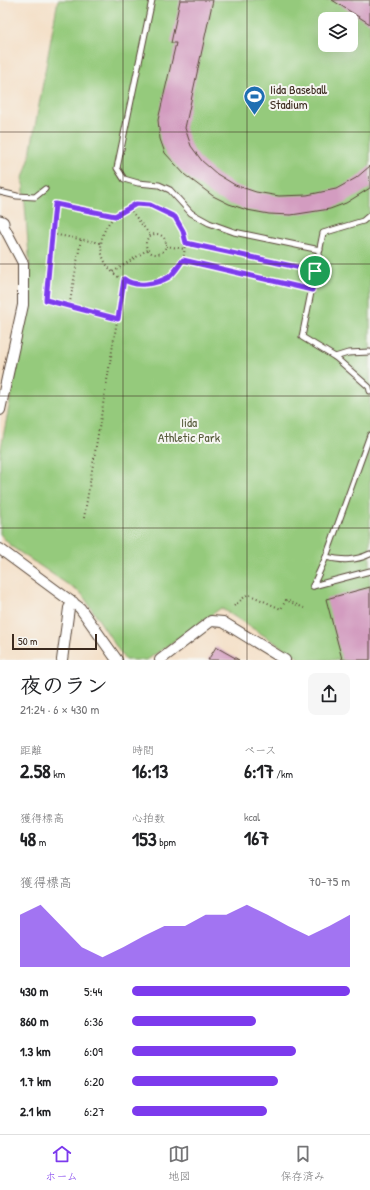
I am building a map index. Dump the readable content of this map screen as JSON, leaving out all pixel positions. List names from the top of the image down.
{
  "parks": ["Iida Athletic Park"],
  "places": {
    "sports": ["Iida Baseball Stadium"]
  },
  "scale_bar": "50 m",
  "page": {
    "scale": "50 m",
    "heading": ["夜のラン", "21:24 · 6 × 430 m"],
    "stats": [
      ["距離", "2.58 km"],
      ["時間", "16:13"],
      ["ペース", "6:17 /km"],
      ["獲得標高", "48 m"],
      ["心拍数", "153 bpm"],
      ["kcal", "167"]
    ],
    "chart": ["獲得標高", "70–75 m"],
    "list": [
      {
        "name": "430 m",
        "note": "5:44"
      },
      {
        "name": "860 m",
        "note": "6:36"
      },
      {
        "name": "1.3 km",
        "note": "6:09"
      },
      {
        "name": "1.7 km",
        "note": "6:20"
      },
      {
        "name": "2.1 km",
        "note": "6:27"
      }
    ],
    "tabs": ["ホーム", "地図", "保存済み"]
  }
}
